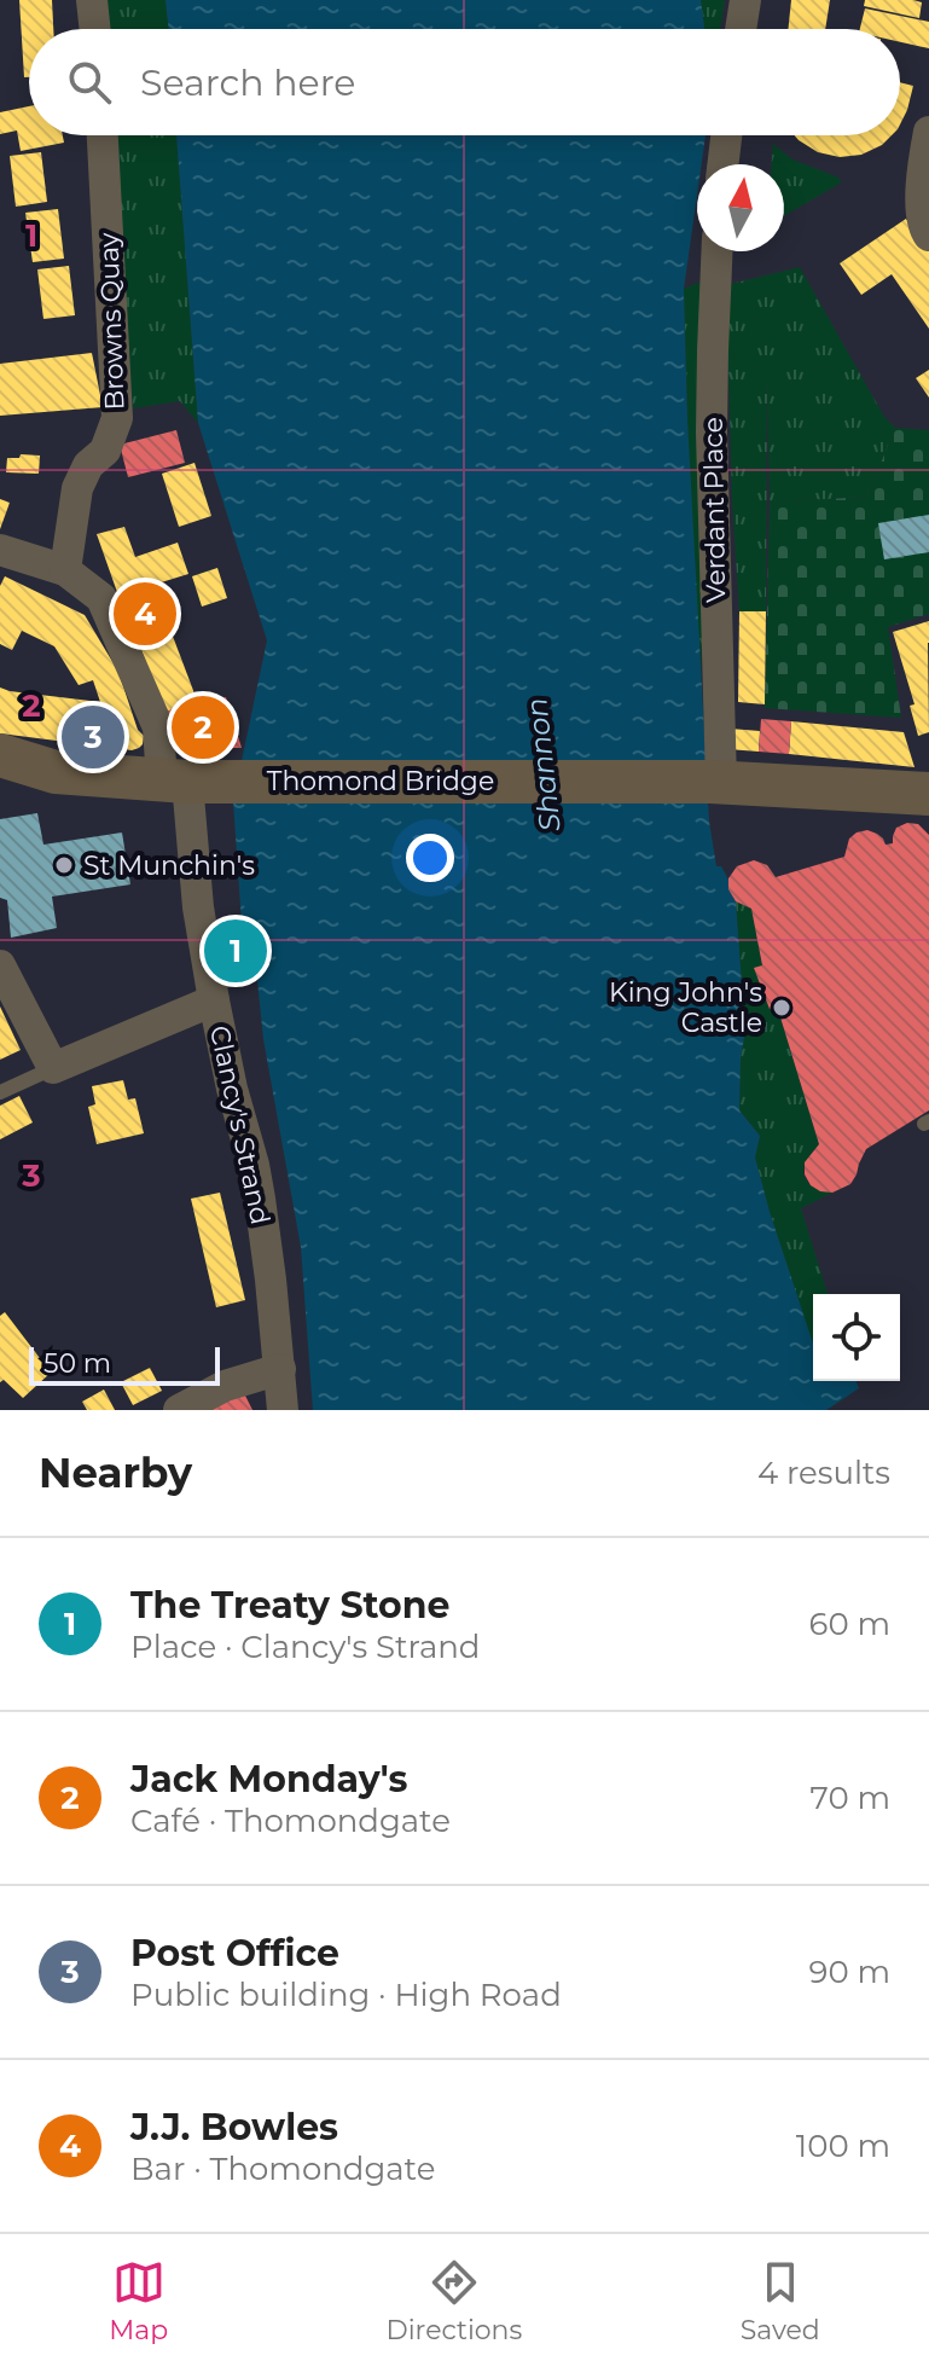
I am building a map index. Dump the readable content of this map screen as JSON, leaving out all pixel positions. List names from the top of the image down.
{
  "streets": {
    "main road": ["Thomond Bridge"],
    "street": ["Browns Quay", "Verdant Place", "Clancy's Strand"]
  },
  "crossings": [
    ["Browns Quay", "Clancy's Strand"],
    ["Verdant Place", "Thomond Bridge"],
    ["Thomond Bridge", "Clancy's Strand"]
  ],
  "water": ["Shannon"],
  "places": ["St Munchin's", "King John's Castle"],
  "scale_bar": "50 m",
  "north": "top",
  "page": {
    "search": "Search here",
    "pins": [
      "4",
      "2",
      "3",
      "1"
    ],
    "scale": "50 m",
    "heading": ["Nearby", "4 results"],
    "list": [
      {
        "mark": "1",
        "name": "The Treaty Stone",
        "note": "Place · Clancy's Strand",
        "value": "60 m"
      },
      {
        "mark": "2",
        "name": "Jack Monday's",
        "note": "Café · Thomondgate",
        "value": "70 m"
      },
      {
        "mark": "3",
        "name": "Post Office",
        "note": "Public building · High Road",
        "value": "90 m"
      },
      {
        "mark": "4",
        "name": "J.J. Bowles",
        "note": "Bar · Thomondgate",
        "value": "100 m"
      }
    ],
    "nav": ["Map", "Directions", "Saved"]
  },
  "grid": {
    "rows": ["1", "2", "3"]
  }
}
